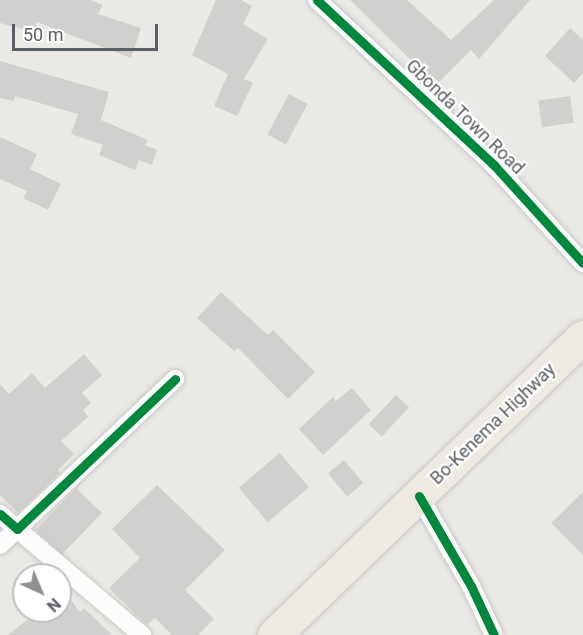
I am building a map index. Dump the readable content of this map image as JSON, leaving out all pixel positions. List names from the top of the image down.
{
  "streets": {
    "highway": ["Bo-Kenema Highway"],
    "street": ["Gbonda Town Road"]
  },
  "scale_bar": "50 m",
  "north": "bottom right"
}
